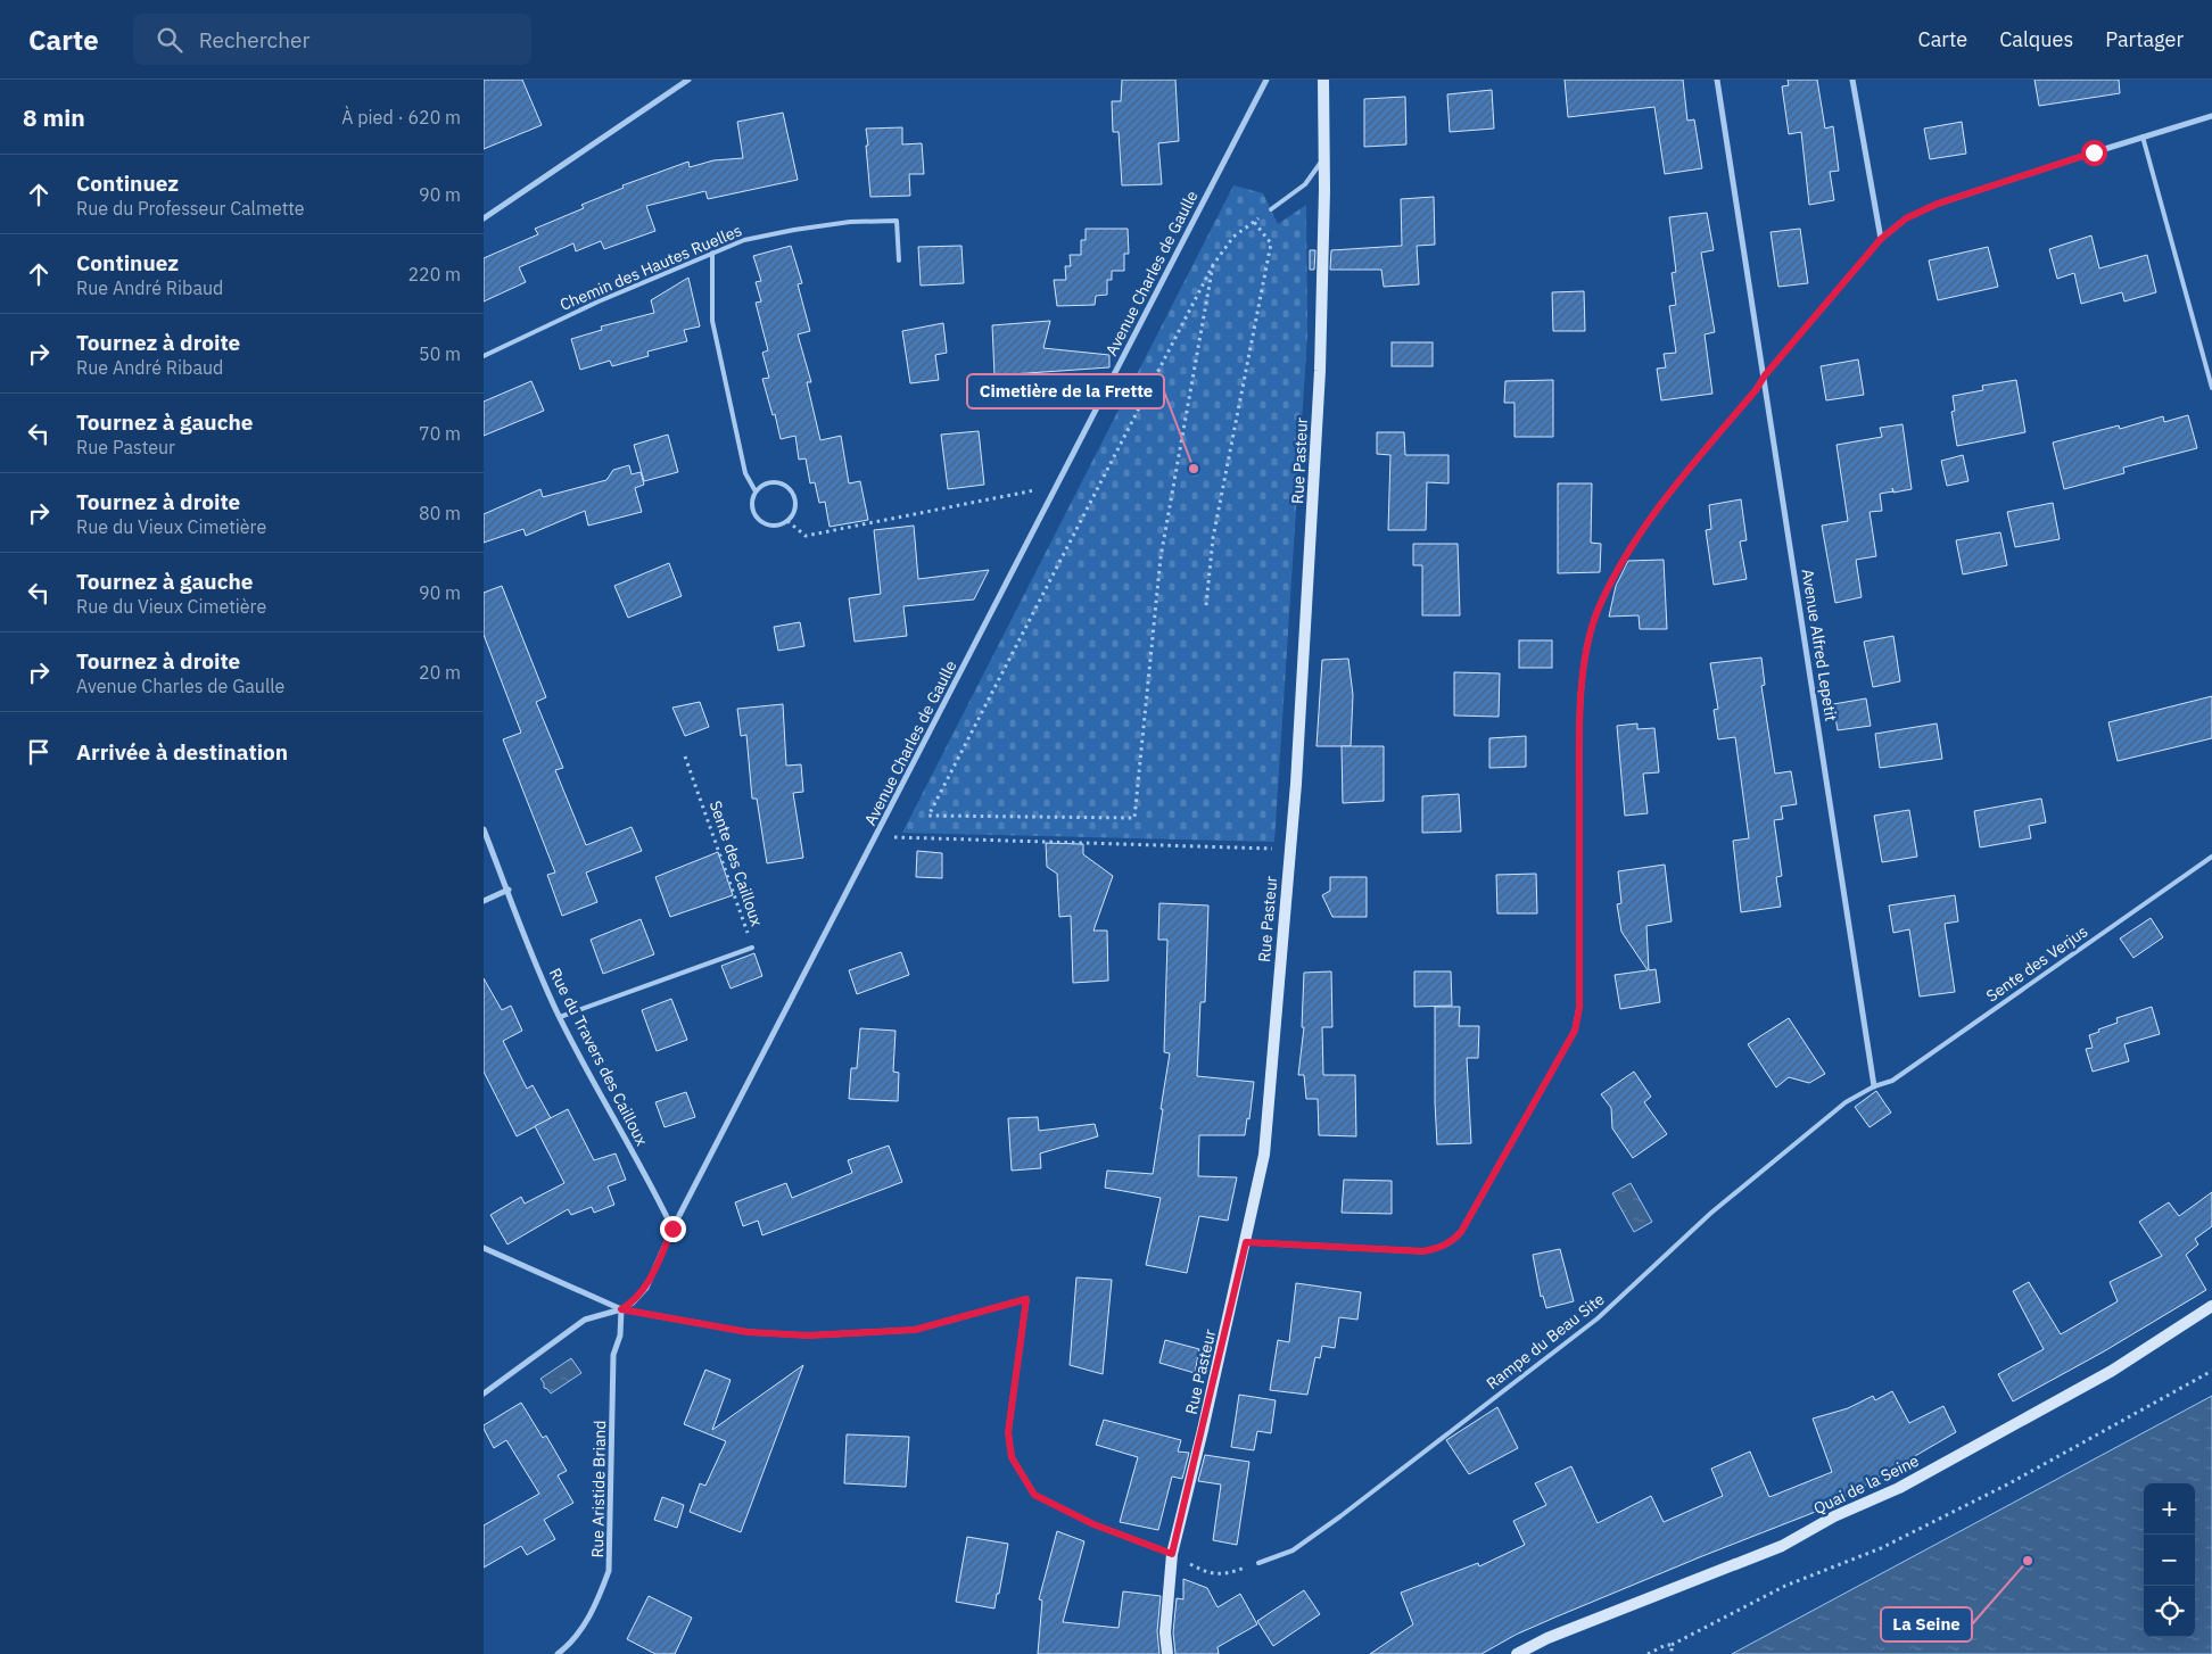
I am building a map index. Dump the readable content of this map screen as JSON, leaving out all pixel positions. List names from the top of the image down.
{
  "streets": {
    "street": [
      "Avenue Charles de Gaulle",
      "Rue Pasteur",
      "Avenue Alfred Lepetit",
      "Rue du Travers des Cailloux",
      "Quai de la Seine",
      "Rue Aristide Briand"
    ],
    "lane": [
      "Chemin des Hautes Ruelles",
      "Sente des Cailloux",
      "Sente des Verjus",
      "Rampe du Beau Site"
    ]
  },
  "crossings": [
    ["Avenue Charles de Gaulle", "Rue du Travers des Cailloux"],
    ["Avenue Charles de Gaulle", "Rue Aristide Briand"],
    ["Avenue Alfred Lepetit", "Sente des Verjus"],
    ["Avenue Alfred Lepetit", "Rampe du Beau Site"],
    ["Sente des Cailloux", "Rue du Travers des Cailloux"],
    ["Sente des Verjus", "Rampe du Beau Site"]
  ],
  "places": ["Cimetière de la Frette", "La Seine"],
  "page": {
    "header": "Carte",
    "search": "Rechercher",
    "nav": ["Carte", "Calques", "Partager"],
    "heading": ["8 min", "À pied · 620 m"],
    "list": [
      ["Continuez", "Rue du Professeur Calmette", "90 m"],
      ["Continuez", "Rue André Ribaud", "220 m"],
      ["Tournez à droite", "Rue André Ribaud", "50 m"],
      ["Tournez à gauche", "Rue Pasteur", "70 m"],
      ["Tournez à droite", "Rue du Vieux Cimetière", "80 m"],
      ["Tournez à gauche", "Rue du Vieux Cimetière", "90 m"],
      ["Tournez à droite", "Avenue Charles de Gaulle", "20 m"],
      "Arrivée à destination"
    ],
    "map_buttons": ["+", "−"]
  }
}
